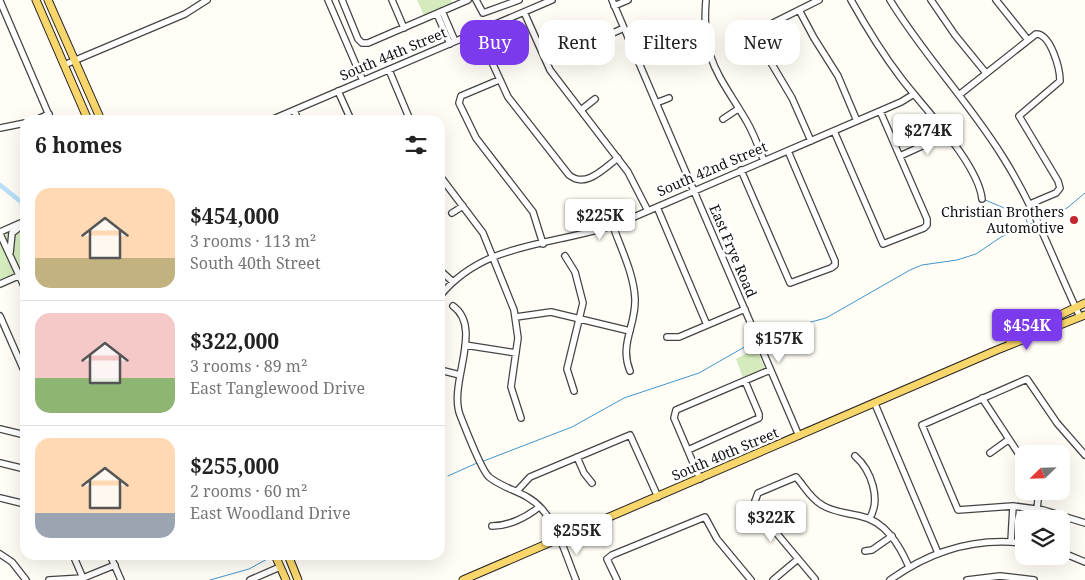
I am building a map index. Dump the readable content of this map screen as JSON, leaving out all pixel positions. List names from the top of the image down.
{
  "streets": {
    "main road": ["South 40th Street"],
    "street": ["South 44th Street", "South 42nd Street", "East Frye Road"]
  },
  "crossings": [
    ["South 42nd Street", "East Frye Road"],
    ["East Frye Road", "South 40th Street"]
  ],
  "places": ["Christian Brothers Automotive"],
  "north": "bottom left",
  "page": {
    "chip": [
      "Buy",
      "Rent",
      "Filters",
      "New"
    ],
    "price": [
      "$274K",
      "$225K",
      "$454K",
      "$157K",
      "$322K",
      "$255K"
    ],
    "heading": "6 homes",
    "list": [
      {
        "name": "$454,000",
        "note": "3 rooms · 113 m² · South 40th Street"
      },
      {
        "name": "$322,000",
        "note": "3 rooms · 89 m² · East Tanglewood Drive"
      },
      {
        "name": "$255,000",
        "note": "2 rooms · 60 m² · East Woodland Drive"
      }
    ]
  }
}
